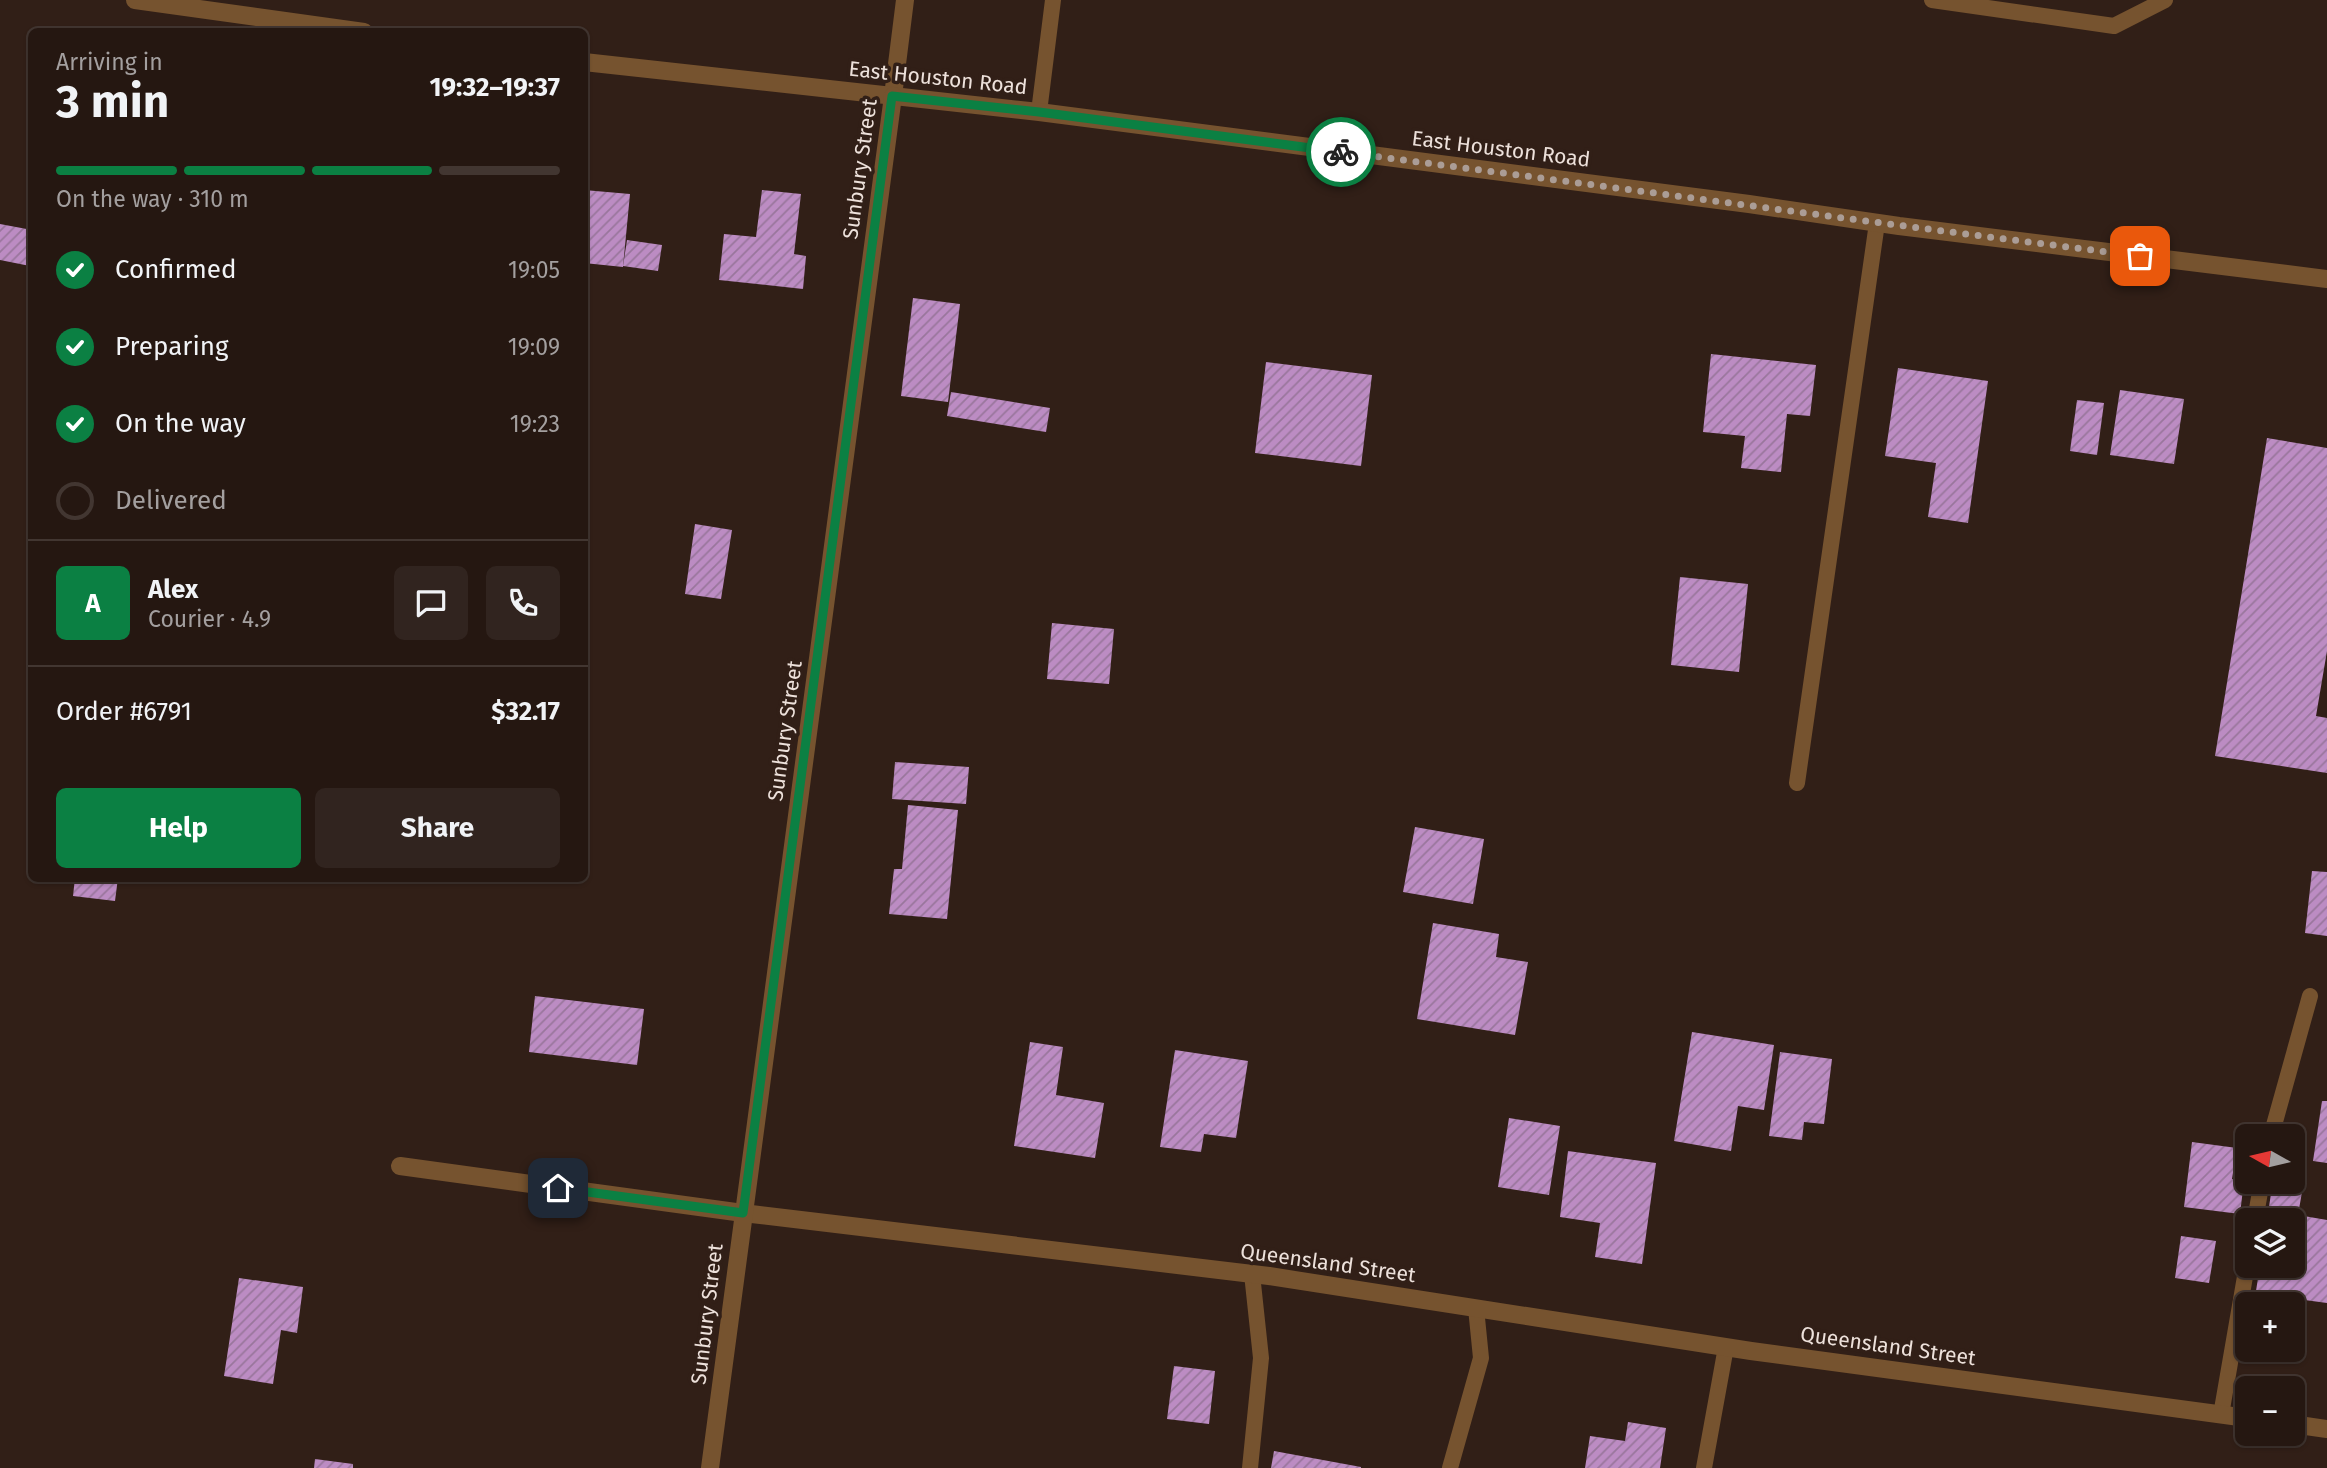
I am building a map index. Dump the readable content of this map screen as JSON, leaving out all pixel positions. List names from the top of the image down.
{
  "streets": {
    "street": ["East Houston Road", "Sunbury Street", "Queensland Street"]
  },
  "crossings": [
    ["East Houston Road", "Sunbury Street"],
    ["Sunbury Street", "Queensland Street"]
  ],
  "north": "left",
  "page": {
    "heading": ["3 min", "Arriving in", "19:32–19:37"],
    "panel": [
      "Alex",
      "Courier · 4.9",
      "Order #6791",
      "$32.17"
    ],
    "bar": "On the way · 310 m",
    "list": [
      ["Confirmed", "19:05"],
      ["Preparing", "19:09"],
      ["On the way", "19:23"],
      "Delivered"
    ],
    "round": "A",
    "buttons": ["Help", "Share"],
    "map_buttons": ["+", "−"]
  }
}
